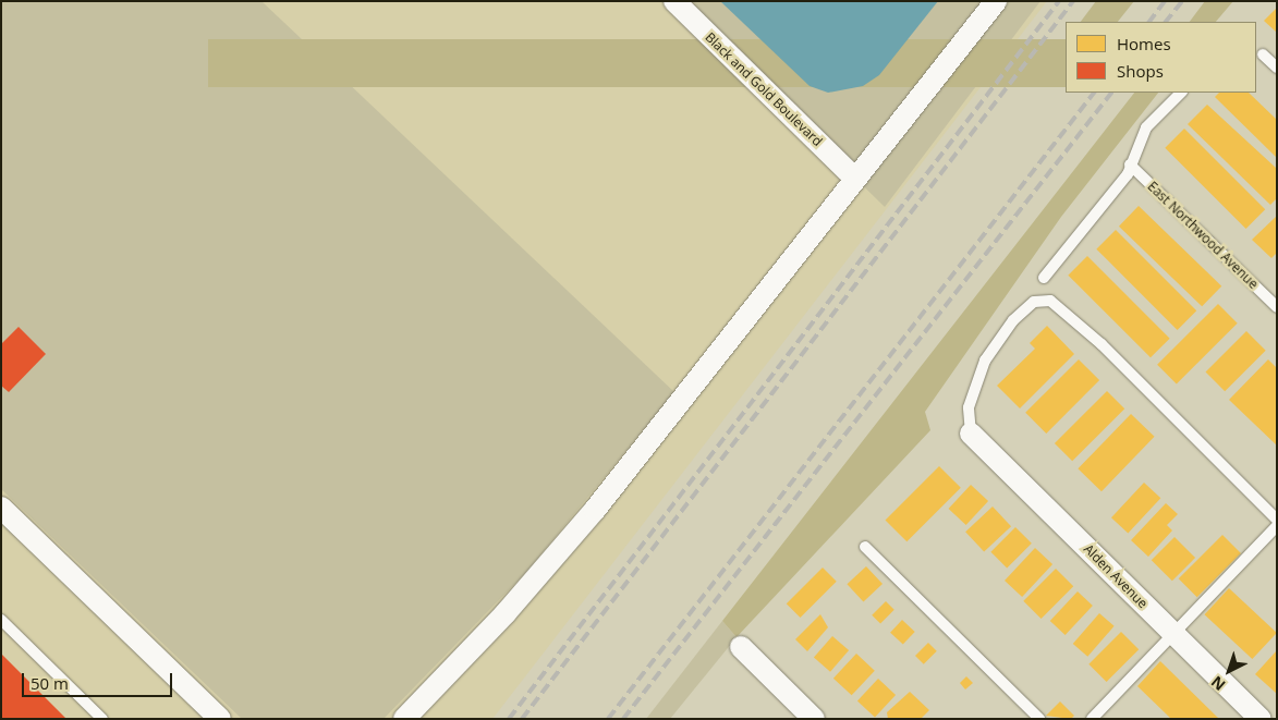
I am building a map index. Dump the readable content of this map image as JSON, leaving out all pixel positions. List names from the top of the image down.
{
  "streets": {
    "street": ["Black and Gold Boulevard", "Alden Avenue"],
    "lane": ["East Northwood Avenue"]
  },
  "legend": ["Homes", "Shops"],
  "scale_bar": "50 m",
  "north": "bottom left"
}
